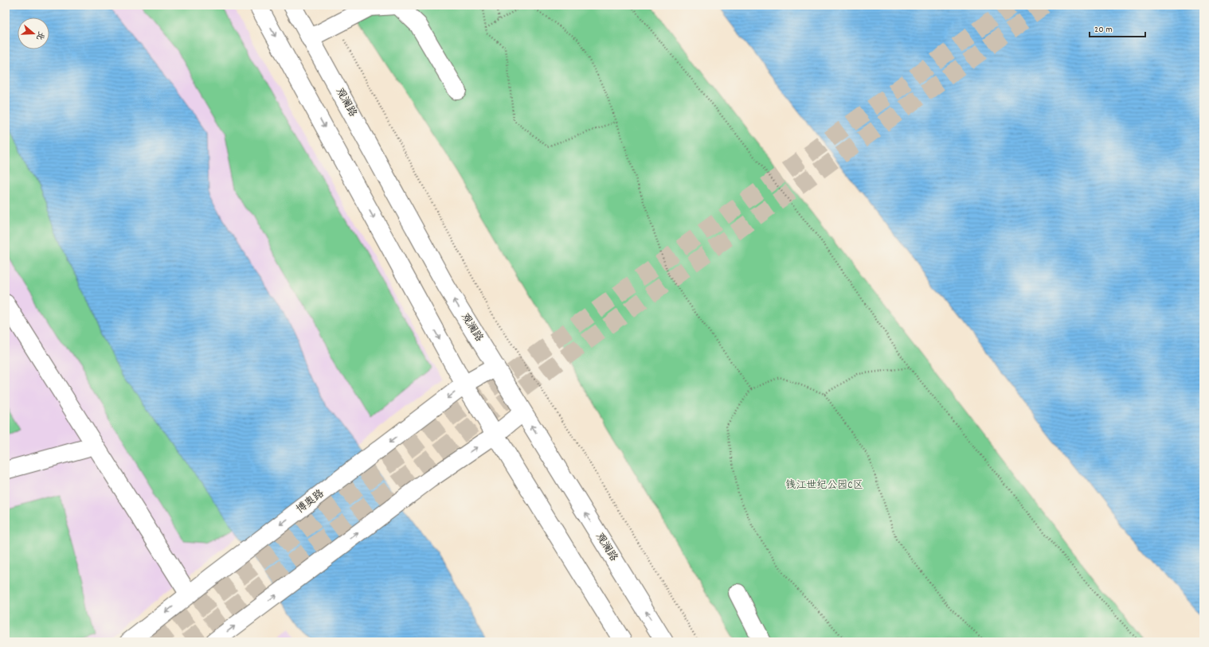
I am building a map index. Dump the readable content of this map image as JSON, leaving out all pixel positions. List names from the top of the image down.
{
  "streets": {
    "main road": ["观澜路", "博奥路"]
  },
  "crossings": [
    ["观澜路", "博奥路"]
  ],
  "parks": ["钱江世纪公园C区"],
  "scale_bar": "20 m",
  "north": "right"
}
